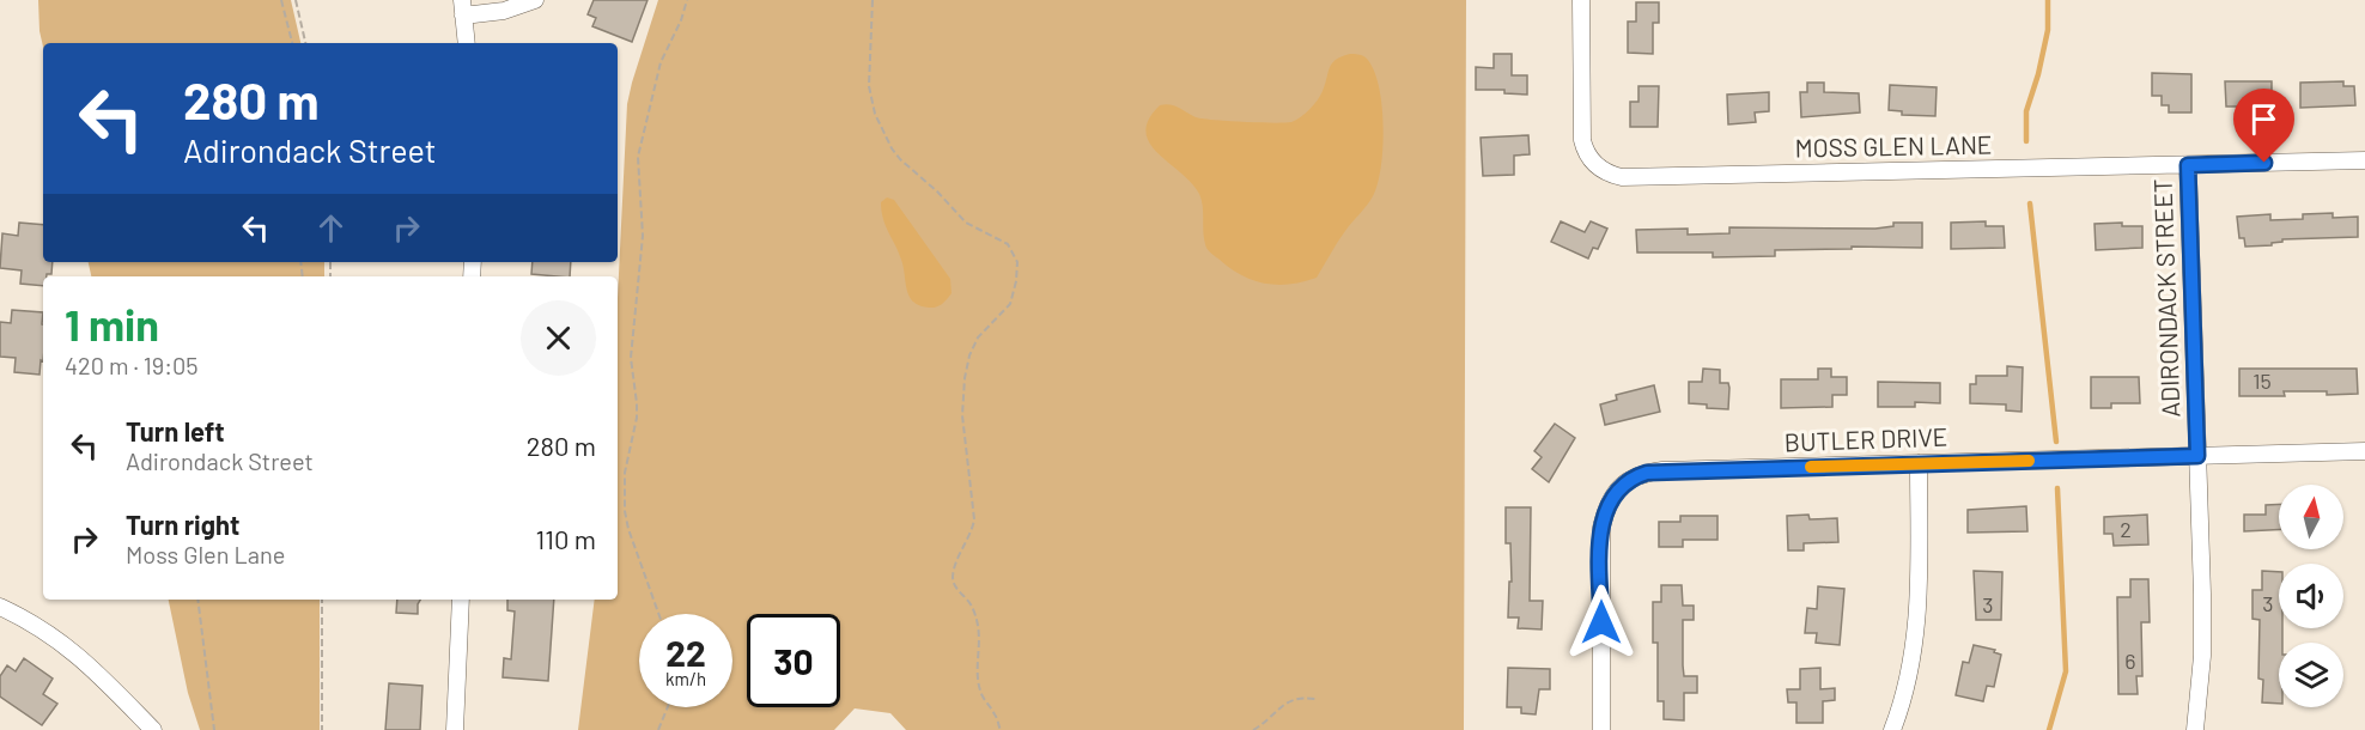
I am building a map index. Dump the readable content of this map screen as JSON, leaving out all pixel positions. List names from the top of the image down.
{
  "streets": {
    "street": ["MOSS GLEN LANE", "ADIRONDACK STREET", "BUTLER DRIVE"]
  },
  "crossings": [
    ["MOSS GLEN LANE", "ADIRONDACK STREET"],
    ["ADIRONDACK STREET", "BUTLER DRIVE"]
  ],
  "house_numbers": [
    "15",
    "2",
    "3",
    "3",
    "6"
  ],
  "north": "top",
  "page": {
    "turn": ["280 m", "Adirondack Street"],
    "heading": ["1 min", "420 m · 19:05"],
    "list": [
      {
        "name": "Turn left",
        "note": "Adirondack Street",
        "value": "280 m"
      },
      {
        "name": "Turn right",
        "note": "Moss Glen Lane",
        "value": "110 m"
      }
    ],
    "speed": "22 km/h",
    "limit": "30"
  }
}
